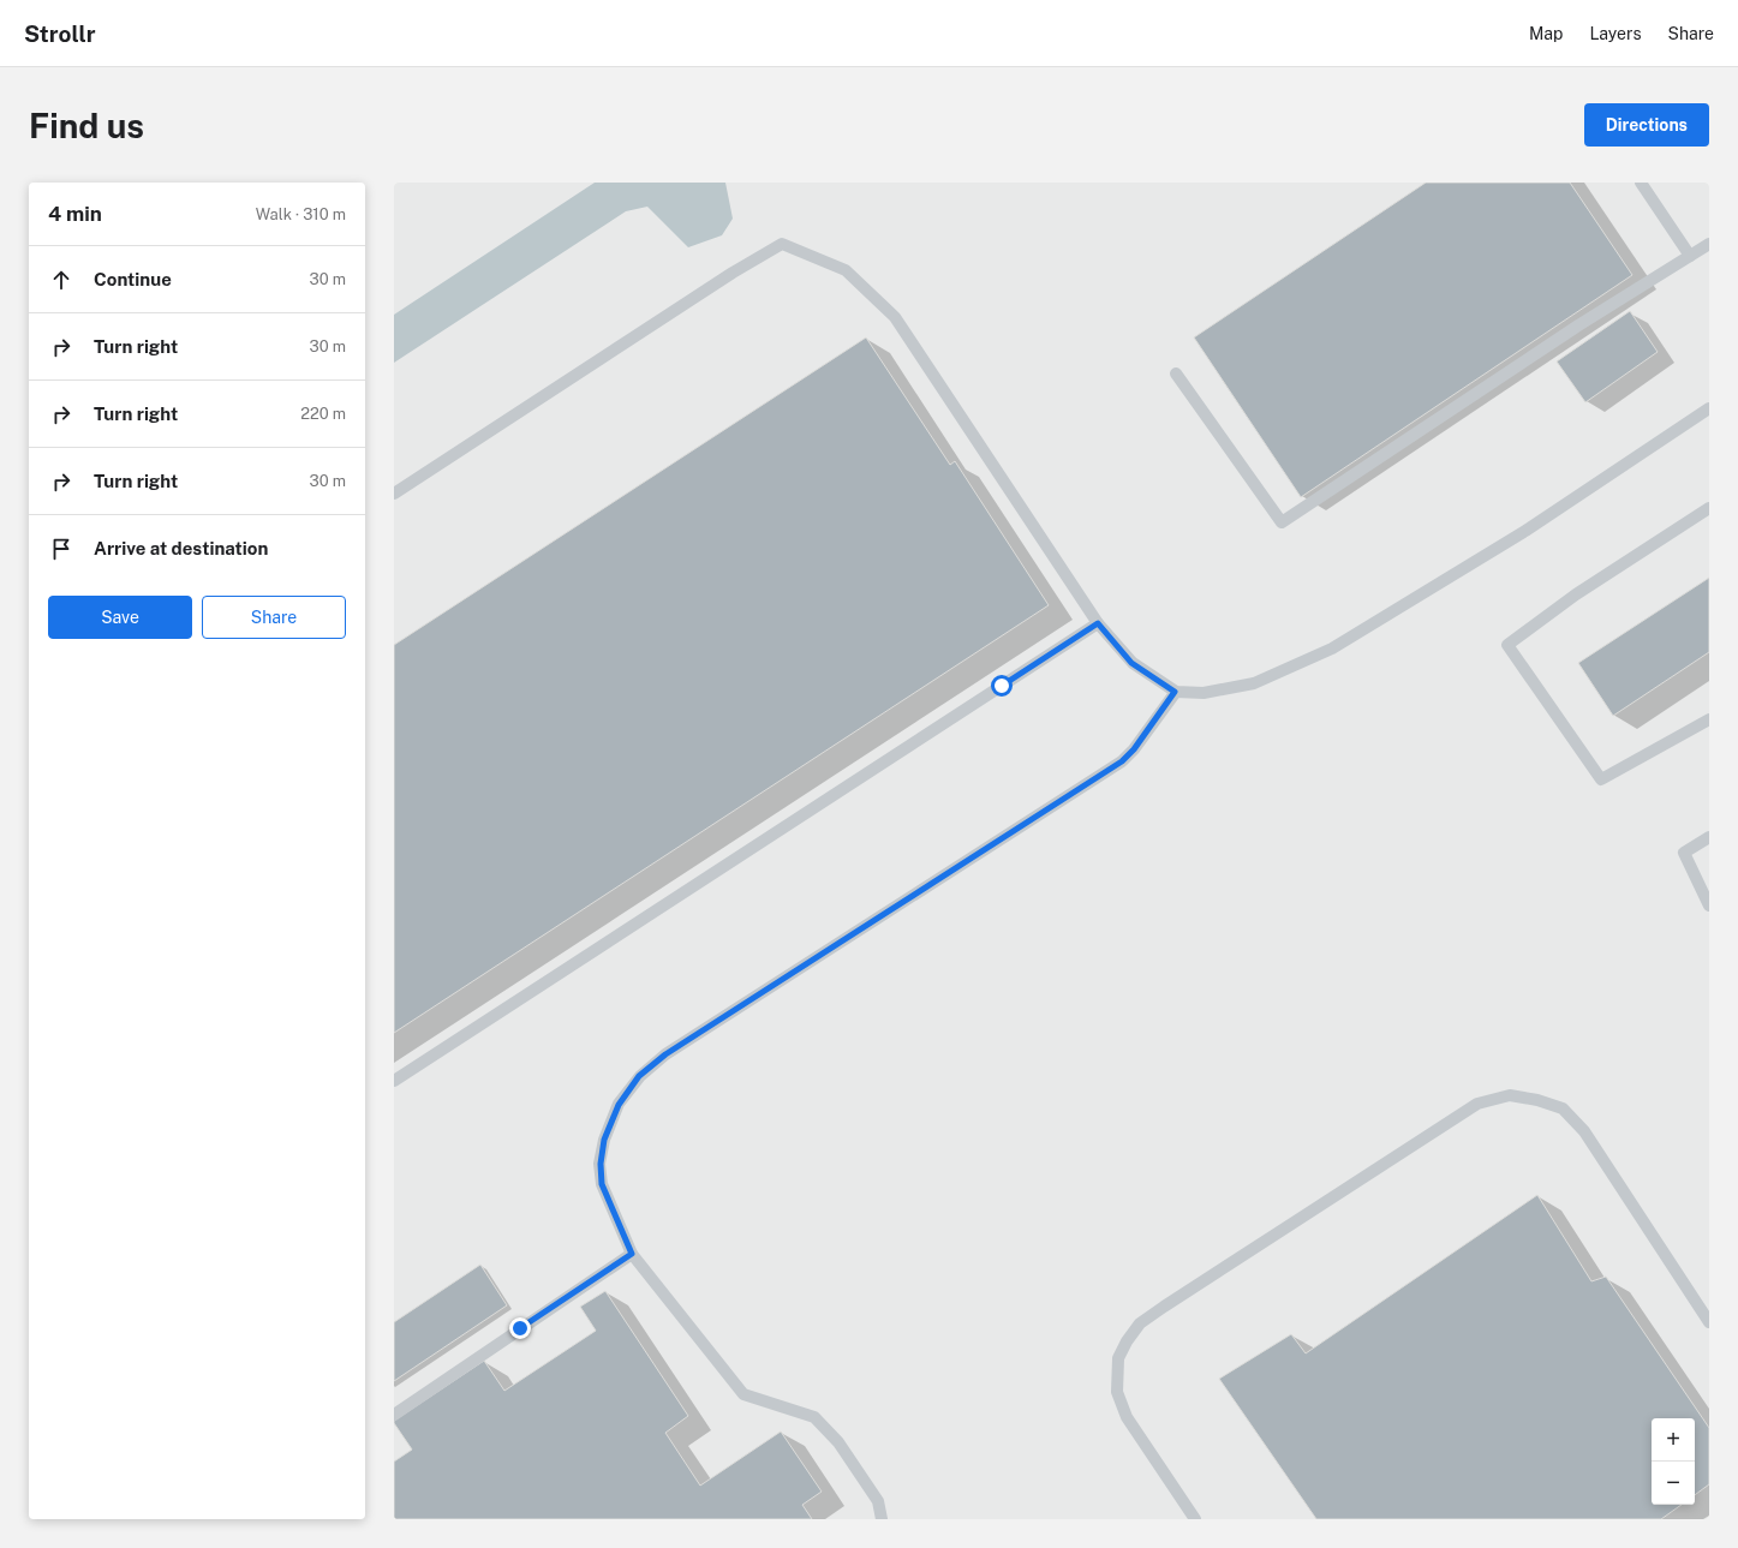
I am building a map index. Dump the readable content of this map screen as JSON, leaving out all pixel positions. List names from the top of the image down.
{
  "page": {
    "header": "Strollr",
    "nav": ["Map", "Layers", "Share"],
    "buttons": [
      "Directions",
      ["Save", "Share"]
    ],
    "title": "Find us",
    "heading": ["4 min", "Walk · 310 m"],
    "list": [
      ["Continue", "30 m"],
      ["Turn right", "30 m"],
      ["Turn right", "220 m"],
      ["Turn right", "30 m"],
      "Arrive at destination"
    ],
    "map_buttons": ["+", "−"]
  }
}
